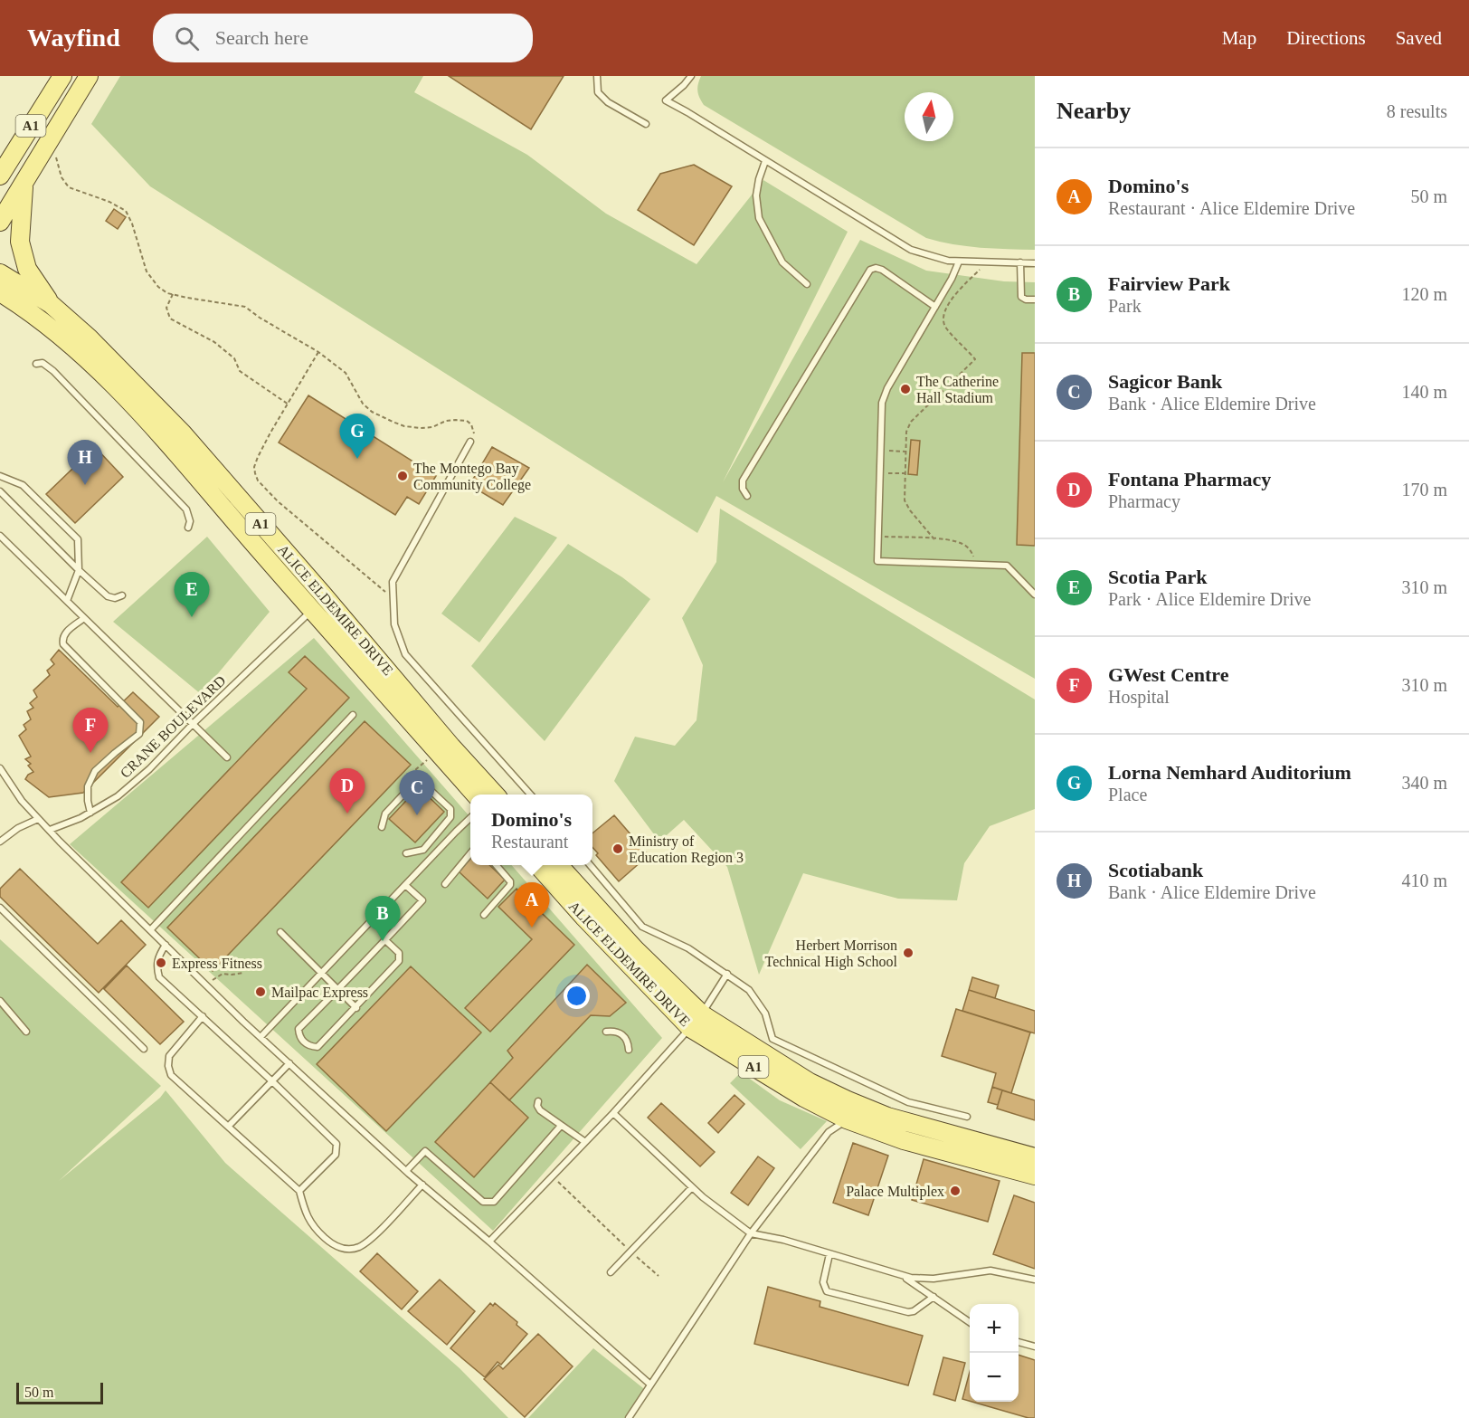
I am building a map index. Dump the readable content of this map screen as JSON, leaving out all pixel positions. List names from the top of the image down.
{
  "streets": {
    "main road": ["A1", "ALICE ELDEMIRE DRIVE"],
    "lane": ["CRANE BOULEVARD"]
  },
  "crossings": [
    ["ALICE ELDEMIRE DRIVE", "CRANE BOULEVARD"]
  ],
  "places": [
    "The Catherine Hall Stadium",
    "The Montego Bay Community College",
    "Ministry of Education Region 3",
    "Herbert Morrison Technical High School",
    "Express Fitness",
    "Mailpac Express",
    "Palace Multiplex"
  ],
  "scale_bar": "50 m",
  "north": "top",
  "page": {
    "header": "Wayfind",
    "search": "Search here",
    "nav": ["Map", "Directions", "Saved"],
    "heading": ["Nearby", "8 results"],
    "list": [
      {
        "mark": "A",
        "name": "Domino's",
        "note": "Restaurant · Alice Eldemire Drive",
        "value": "50 m"
      },
      {
        "mark": "B",
        "name": "Fairview Park",
        "note": "Park",
        "value": "120 m"
      },
      {
        "mark": "C",
        "name": "Sagicor Bank",
        "note": "Bank · Alice Eldemire Drive",
        "value": "140 m"
      },
      {
        "mark": "D",
        "name": "Fontana Pharmacy",
        "note": "Pharmacy",
        "value": "170 m"
      },
      {
        "mark": "E",
        "name": "Scotia Park",
        "note": "Park · Alice Eldemire Drive",
        "value": "310 m"
      },
      {
        "mark": "F",
        "name": "GWest Centre",
        "note": "Hospital",
        "value": "310 m"
      },
      {
        "mark": "G",
        "name": "Lorna Nemhard Auditorium",
        "note": "Place",
        "value": "340 m"
      },
      {
        "mark": "H",
        "name": "Scotiabank",
        "note": "Bank · Alice Eldemire Drive",
        "value": "410 m"
      }
    ],
    "pins": [
      "G",
      "H",
      "E",
      "F",
      "D",
      "C",
      "A",
      "B"
    ],
    "popup": ["Domino's", "Restaurant"],
    "map_buttons": ["+", "−"],
    "scale": "50 m"
  }
}
